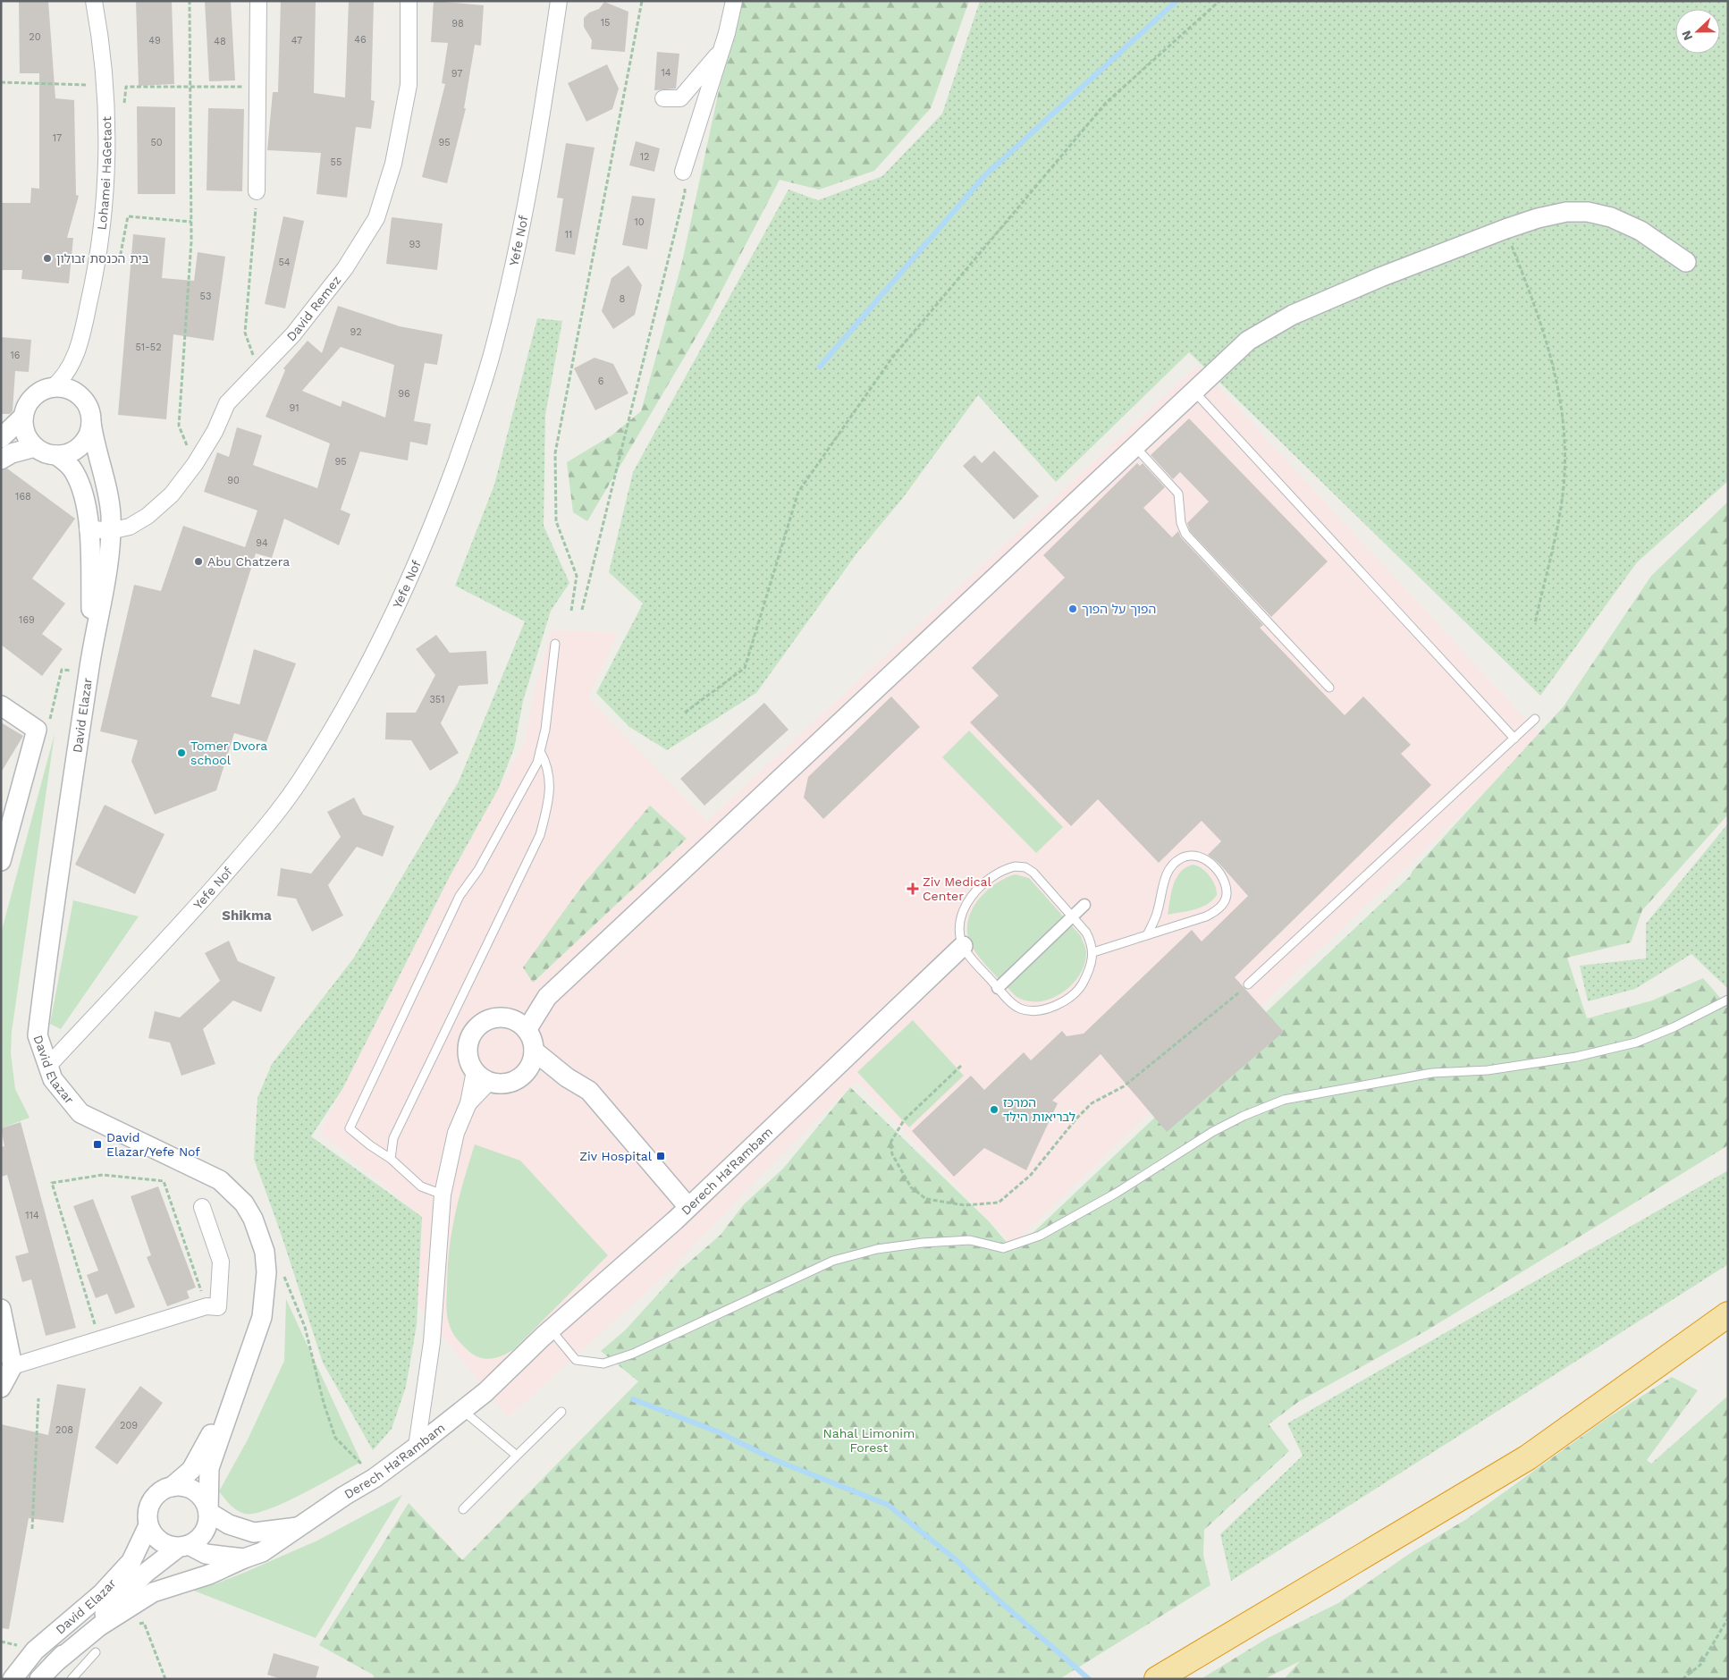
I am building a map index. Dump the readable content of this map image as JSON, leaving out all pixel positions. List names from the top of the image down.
{
  "streets": {
    "street": [
      "Lohamei HaGetaot",
      "Yefe Nof",
      "David Remez",
      "David Elazar",
      "Derech Ha'Rambam"
    ]
  },
  "crossings": [
    ["Lohamei HaGetaot", "David Elazar"],
    ["Yefe Nof", "David Elazar"],
    ["David Remez", "David Elazar"],
    ["David Elazar", "Derech Ha'Rambam"]
  ],
  "districts": ["Shikma"],
  "parks": ["Nahal Limonim Forest"],
  "places": {
    "other": [
      "בית הכנסת זבולון",
      "Abu Chatzera",
      "הפוך על הפוך",
      "Tomer Dvora school",
      "המרכז לבריאות הילד"
    ],
    "health": ["Ziv Medical Center"],
    "transit": ["David Elazar/Yefe Nof", "Ziv Hospital"]
  },
  "house_numbers": [
    "15",
    "98",
    "20",
    "46",
    "49",
    "47",
    "48",
    "14",
    "97",
    "17",
    "50",
    "95",
    "12",
    "55",
    "10",
    "11",
    "93",
    "54",
    "53",
    "8",
    "92",
    "51-52",
    "16",
    "6",
    "96",
    "91",
    "95",
    "90",
    "168",
    "94",
    "169",
    "351",
    "114",
    "209",
    "208"
  ],
  "north": "left"
}
